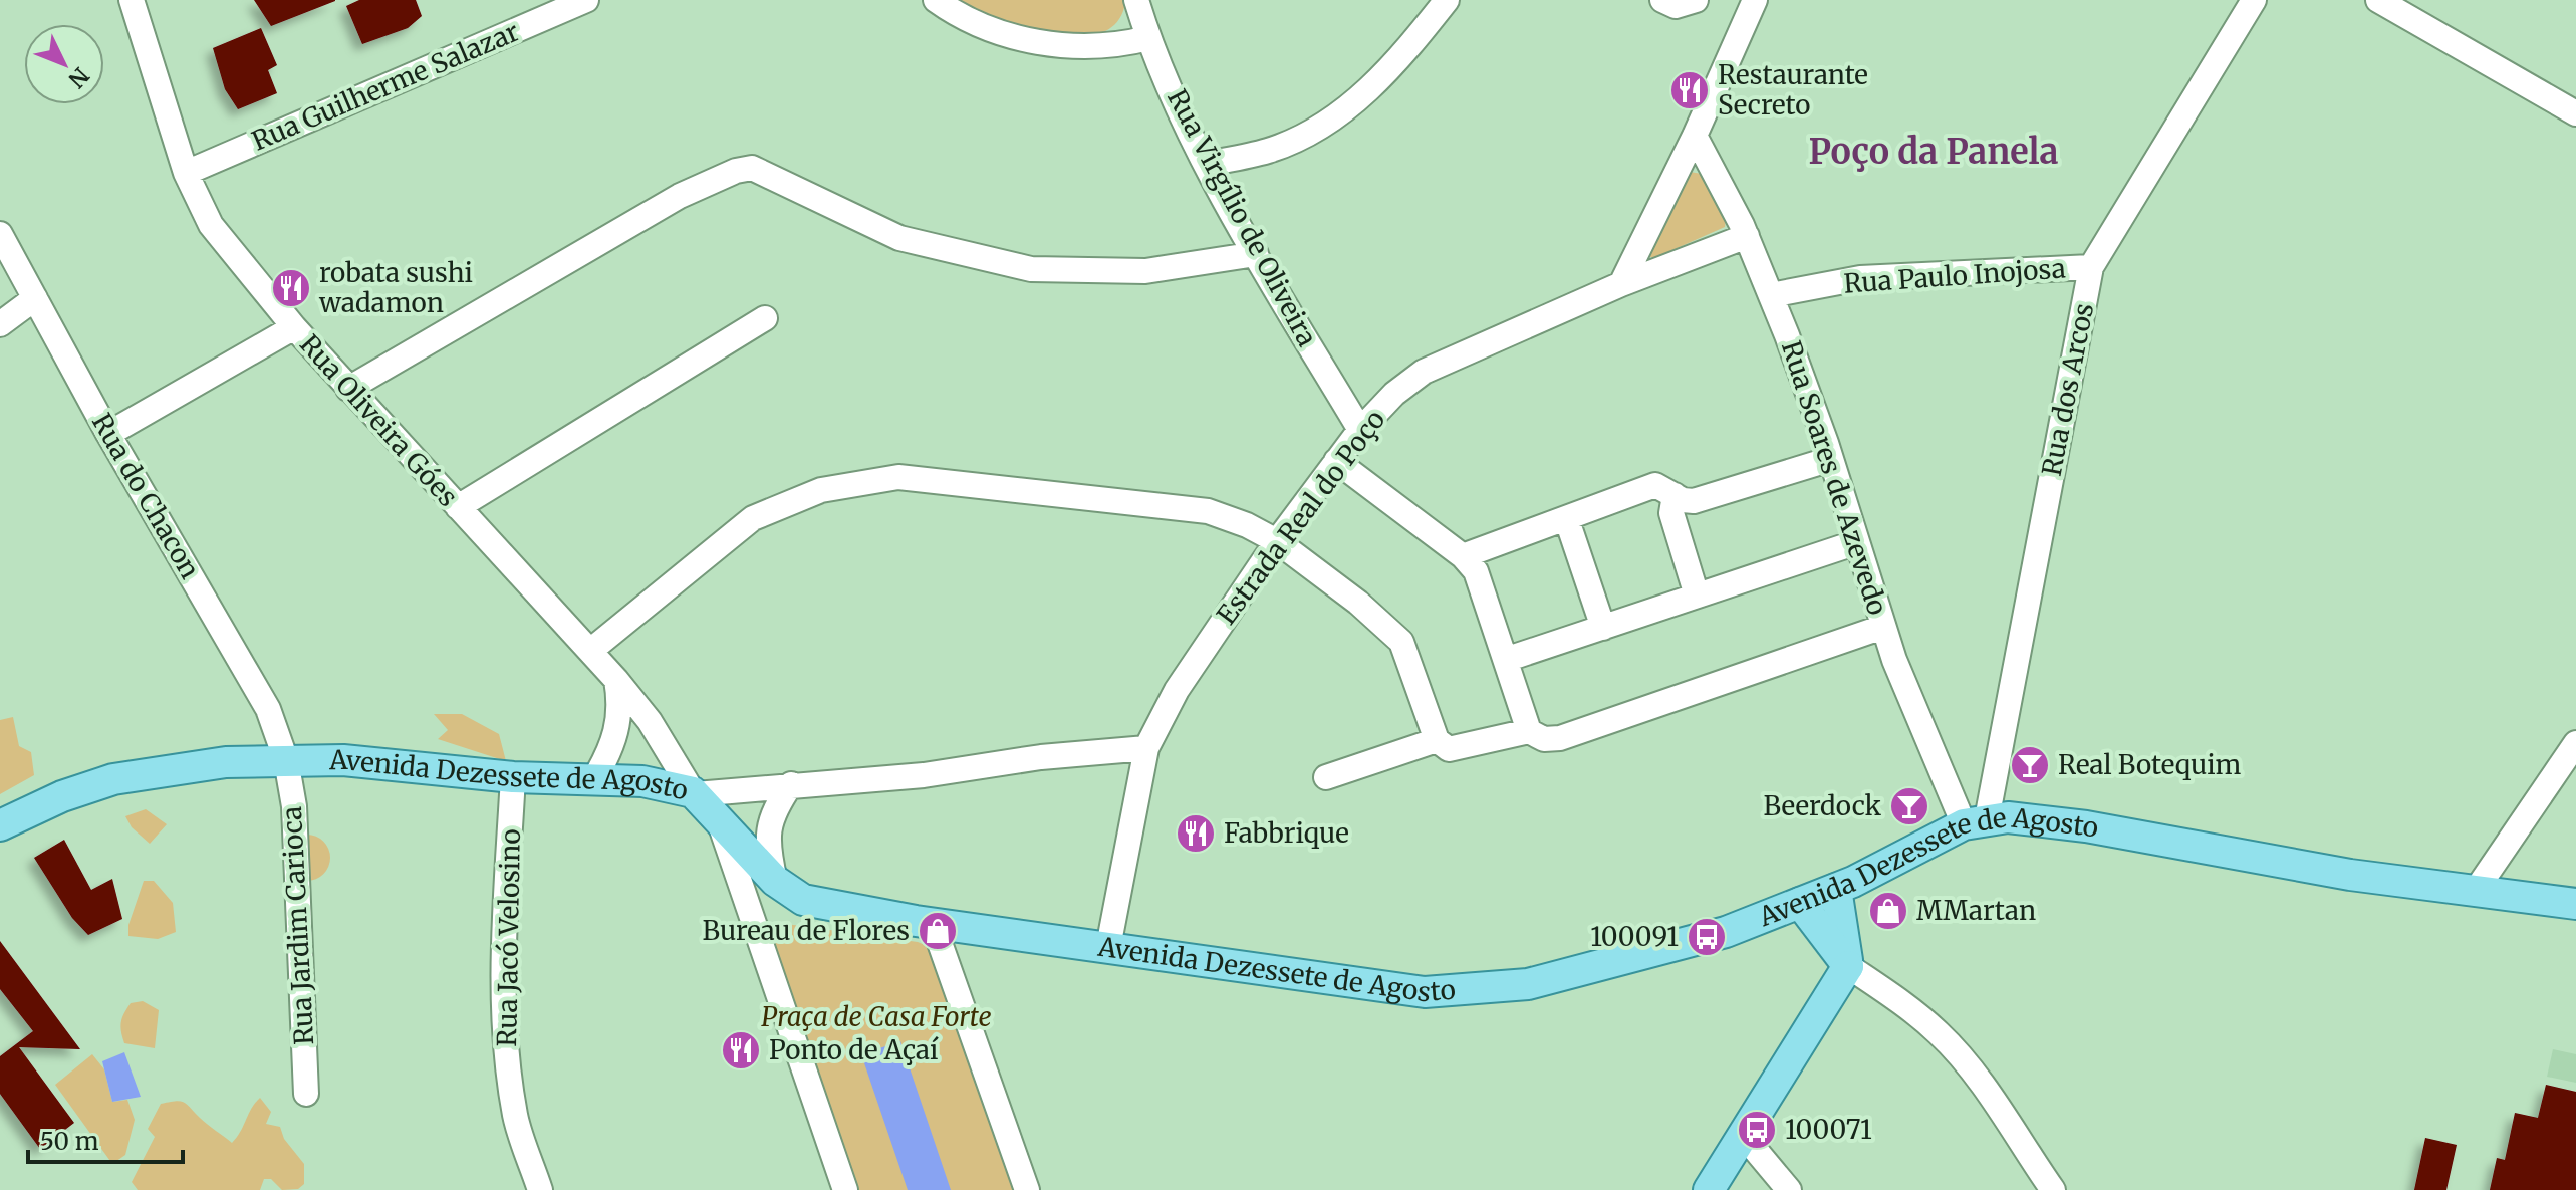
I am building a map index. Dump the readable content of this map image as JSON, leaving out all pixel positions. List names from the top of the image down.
{
  "streets": {
    "main road": ["Avenida Dezessete de Agosto"],
    "street": [
      "Rua Guilherme Salazar",
      "Rua Virgílio de Oliveira",
      "Rua Paulo Inojosa",
      "Rua dos Arcos",
      "Rua Oliveira Góes",
      "Rua Soares de Azevedo",
      "Rua do Chacon",
      "Estrada Real do Poço",
      "Rua Jardim Carioca",
      "Rua Jacó Velosino"
    ]
  },
  "crossings": [
    ["Rua Guilherme Salazar", "Rua Oliveira Góes"],
    ["Rua Virgílio de Oliveira", "Estrada Real do Poço"],
    ["Rua Paulo Inojosa", "Rua dos Arcos"],
    ["Rua Paulo Inojosa", "Rua Soares de Azevedo"],
    ["Rua dos Arcos", "Rua Soares de Azevedo"],
    ["Rua dos Arcos", "Avenida Dezessete de Agosto"],
    ["Rua Oliveira Góes", "Avenida Dezessete de Agosto"],
    ["Rua Soares de Azevedo", "Estrada Real do Poço"],
    ["Rua Soares de Azevedo", "Avenida Dezessete de Agosto"],
    ["Rua do Chacon", "Avenida Dezessete de Agosto"],
    ["Rua do Chacon", "Rua Jardim Carioca"],
    ["Estrada Real do Poço", "Avenida Dezessete de Agosto"],
    ["Avenida Dezessete de Agosto", "Rua Jardim Carioca"],
    ["Avenida Dezessete de Agosto", "Rua Jacó Velosino"]
  ],
  "districts": ["Poço da Panela"],
  "parks": ["Praça de Casa Forte"],
  "places": {
    "restaurant": [
      "Restaurante Secreto",
      "robata sushi wadamon",
      "Fabbrique",
      "Ponto de Açaí"
    ],
    "bar": ["Real Botequim", "Beerdock"],
    "shop": ["MMartan", "Bureau de Flores"],
    "bus stop": ["100091", "100071"]
  },
  "scale_bar": "50 m",
  "north": "bottom right"
}
